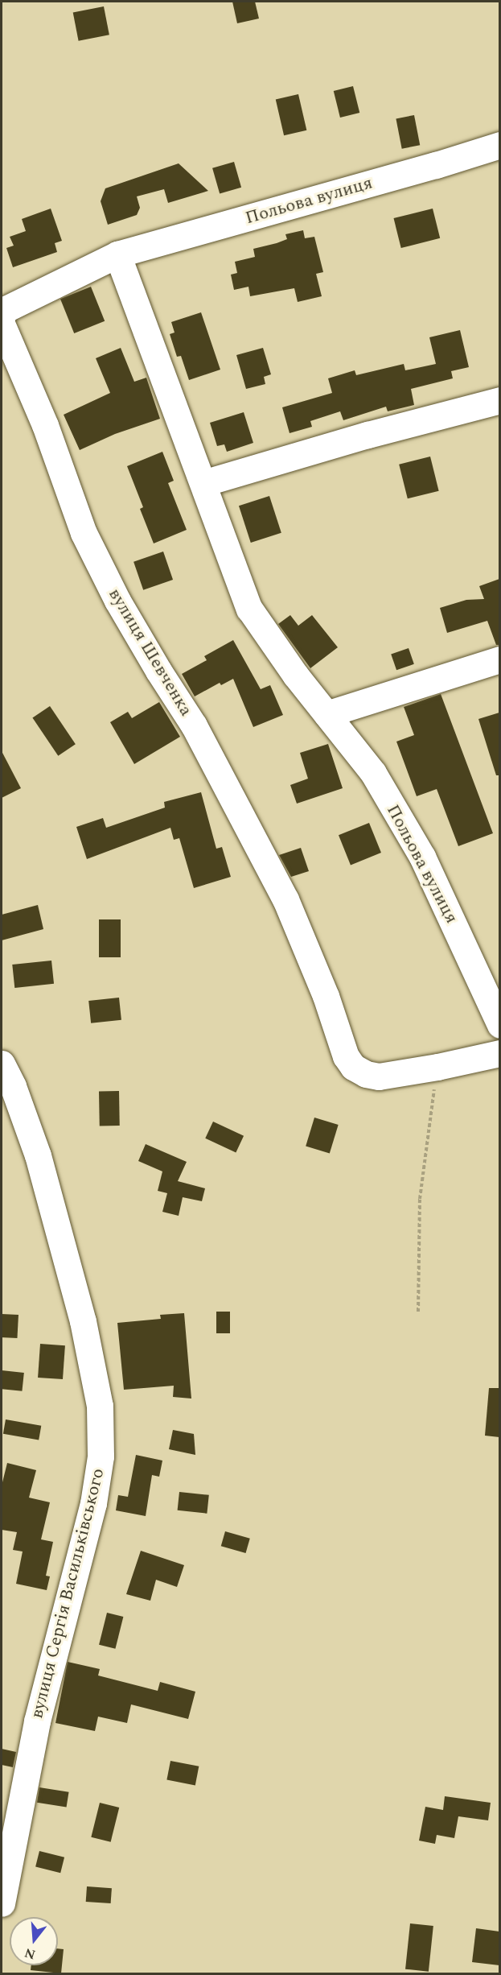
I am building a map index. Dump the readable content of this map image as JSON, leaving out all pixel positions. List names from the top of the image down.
{
  "streets": {
    "street": ["Польова вулиця", "вулиця Шевченка", "вулиця Сергія Васильківського"]
  },
  "crossings": [
    ["Польова вулиця", "вулиця Шевченка"]
  ],
  "north": "bottom"
}
